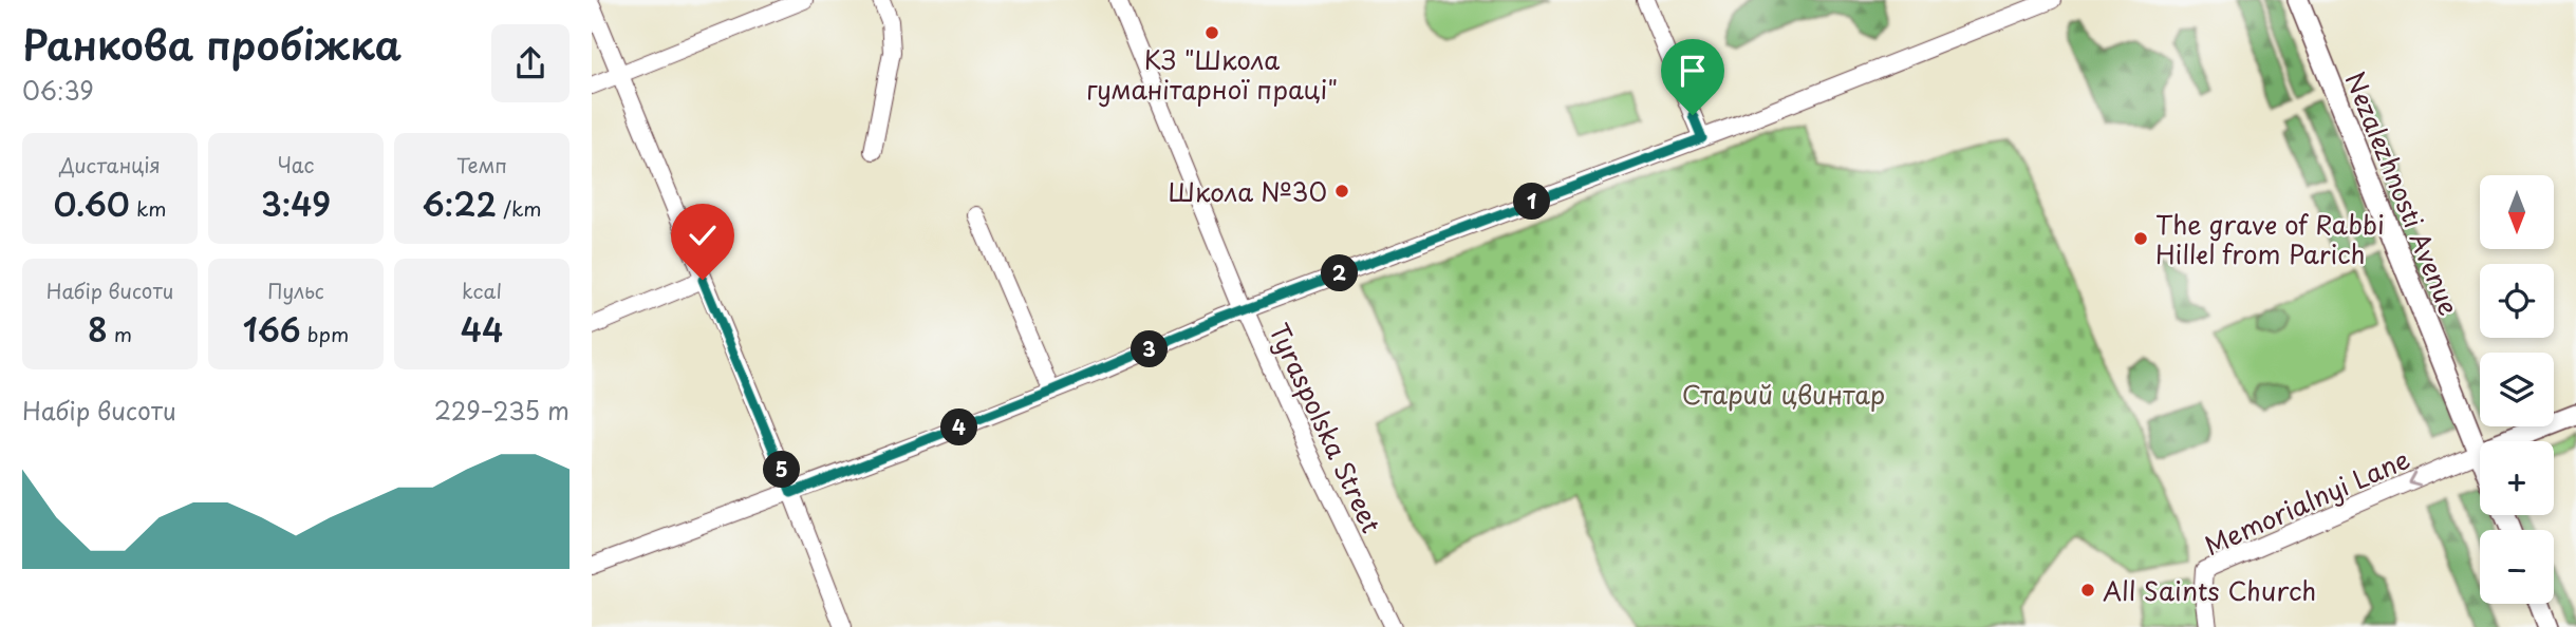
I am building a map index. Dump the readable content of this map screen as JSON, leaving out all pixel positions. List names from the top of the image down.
{
  "streets": {
    "main road": ["Nezalezhnosti Avenue"],
    "street": ["Tyraspolska Street", "Memorialnyi Lane"]
  },
  "crossings": [
    ["Nezalezhnosti Avenue", "Memorialnyi Lane"]
  ],
  "one_way": ["Memorialnyi Lane"],
  "parks": ["Старий цвинтар"],
  "places": [
    "КЗ \"Школа гуманітарної праці\"",
    "Школа №30",
    "The grave of Rabbi Hillel from Parich",
    "All Saints Church"
  ],
  "north": "bottom",
  "page": {
    "heading": ["Ранкова пробіжка", "06:39"],
    "stats": [
      ["Дистанція", "0.60 km"],
      ["Час", "3:49"],
      ["Темп", "6:22 /km"],
      ["Набір висоти", "8 m"],
      ["Пульс", "166 bpm"],
      ["kcal", "44"]
    ],
    "map_buttons": ["+", "−"],
    "pins": [
      "1",
      "2",
      "3",
      "4",
      "5"
    ],
    "chart": ["Набір висоти", "229–235 m"]
  }
}
